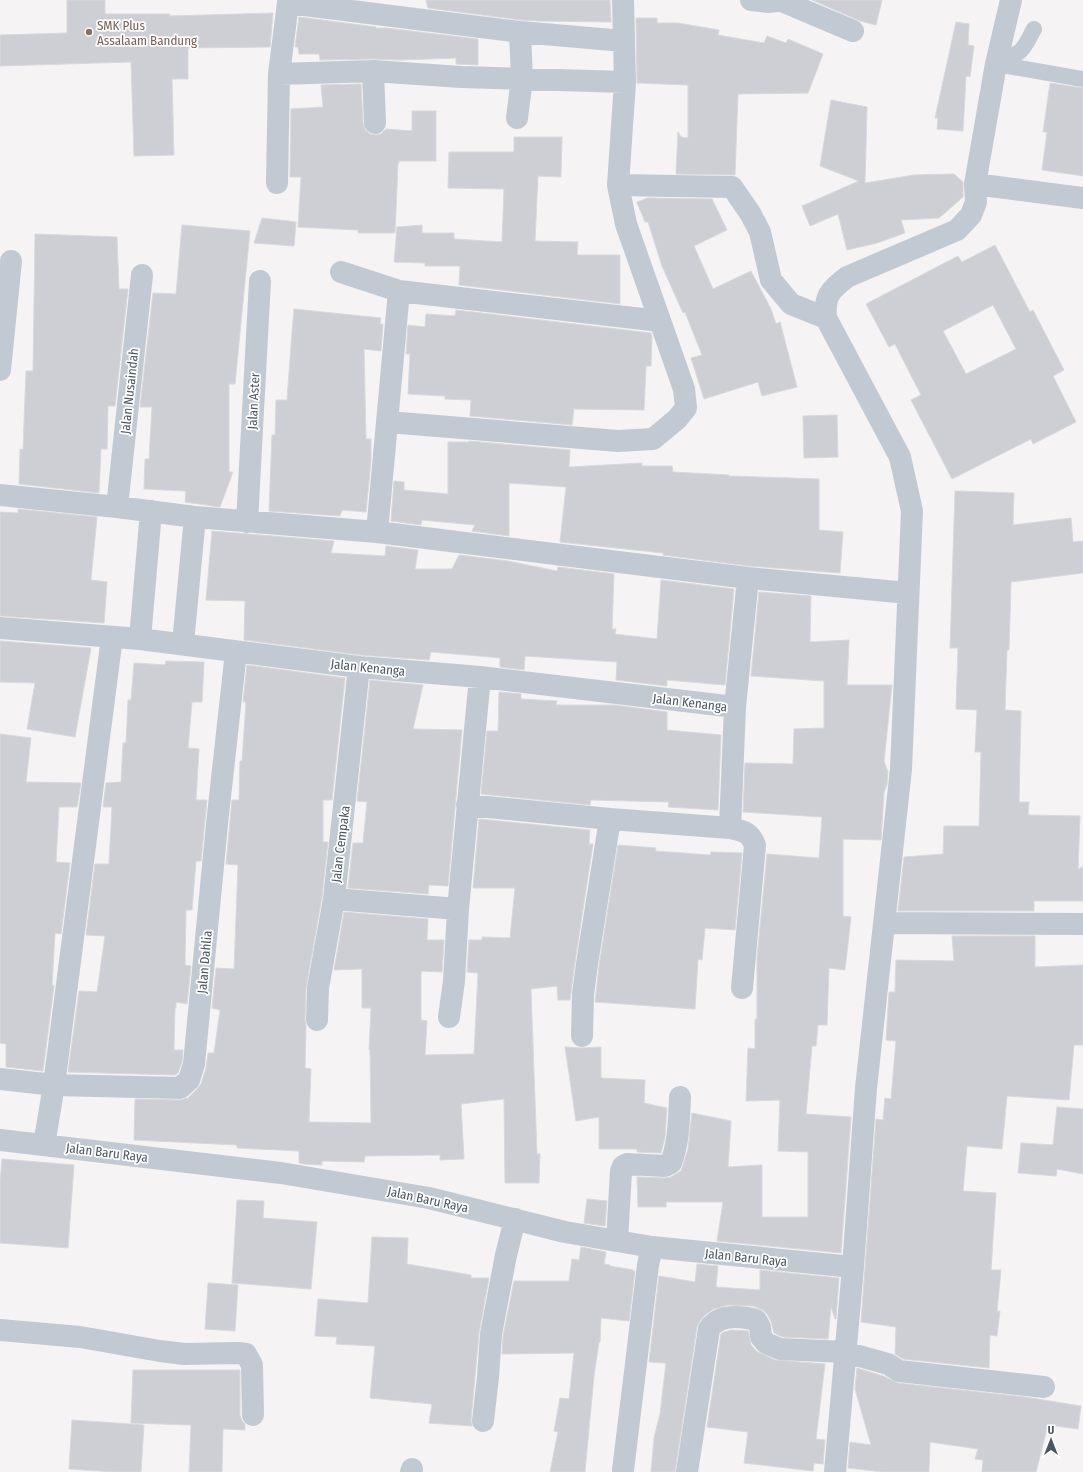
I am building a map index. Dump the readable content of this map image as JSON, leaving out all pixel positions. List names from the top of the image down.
{
  "streets": {
    "street": [
      "Jalan Nusaindah",
      "Jalan Aster",
      "Jalan Kenanga",
      "Jalan Cempaka",
      "Jalan Dahlia",
      "Jalan Baru Raya"
    ]
  },
  "crossings": [
    ["Jalan Kenanga", "Jalan Cempaka"],
    ["Jalan Kenanga", "Jalan Dahlia"]
  ],
  "places": ["SMK Plus Assalaam Bandung"],
  "north": "top"
}
